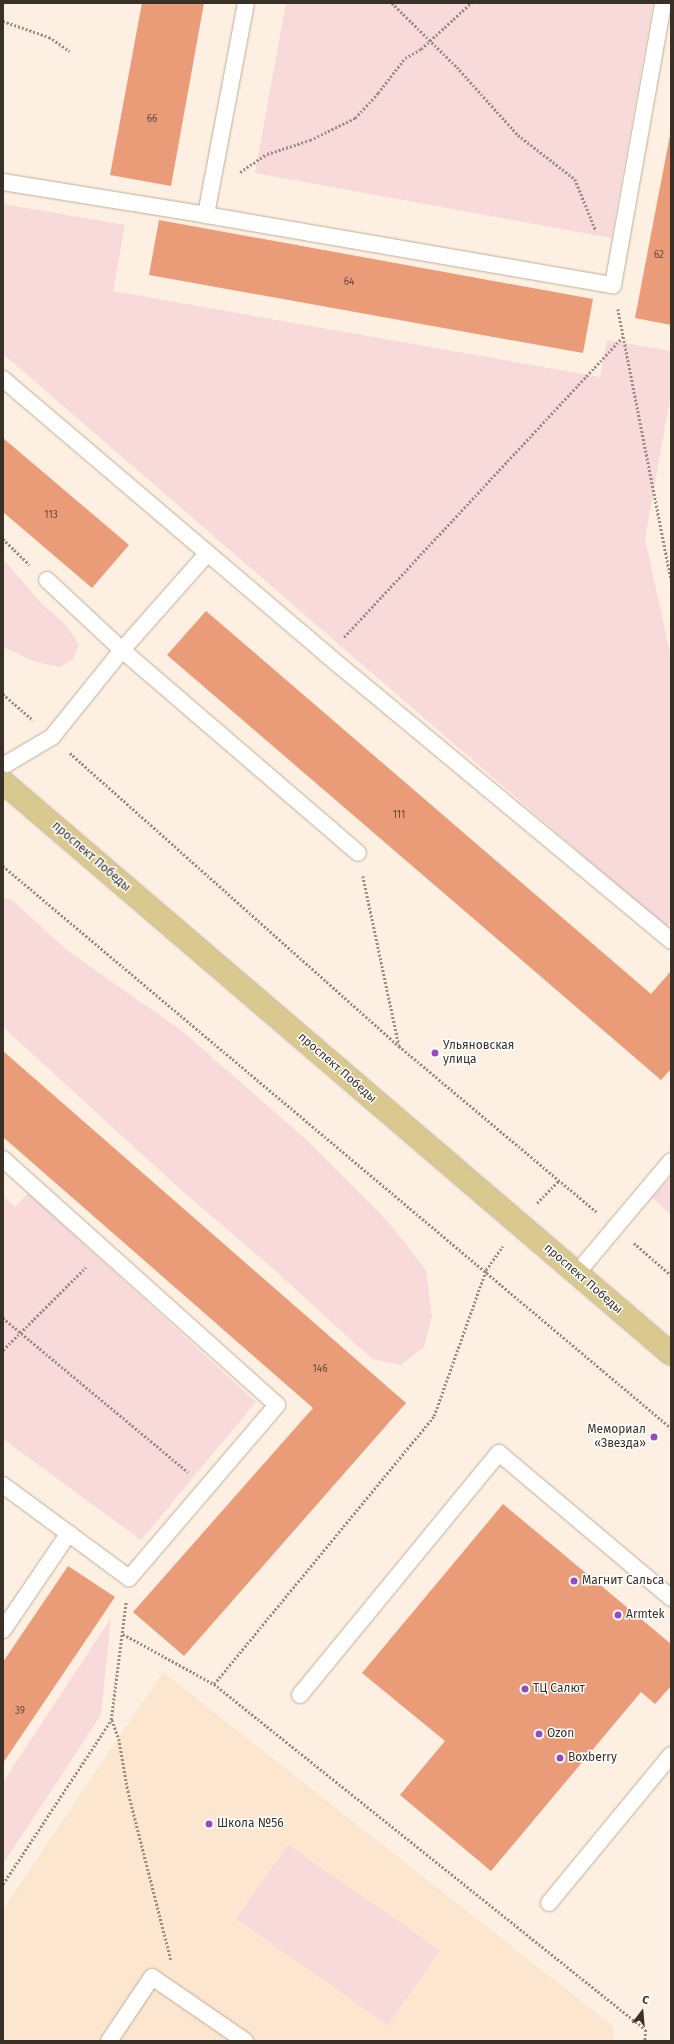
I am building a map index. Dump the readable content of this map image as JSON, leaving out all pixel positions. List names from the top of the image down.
{
  "streets": {
    "main road": ["проспект Победы"]
  },
  "places": [
    "Ульяновская улица",
    "Мемориал «Звезда»",
    "Магнит Сальса",
    "Armtek",
    "ТЦ Салют",
    "Ozon",
    "Boxberry",
    "Школа №56"
  ],
  "house_numbers": [
    "66",
    "62",
    "64",
    "113",
    "111",
    "146",
    "39"
  ],
  "north": "top"
}
